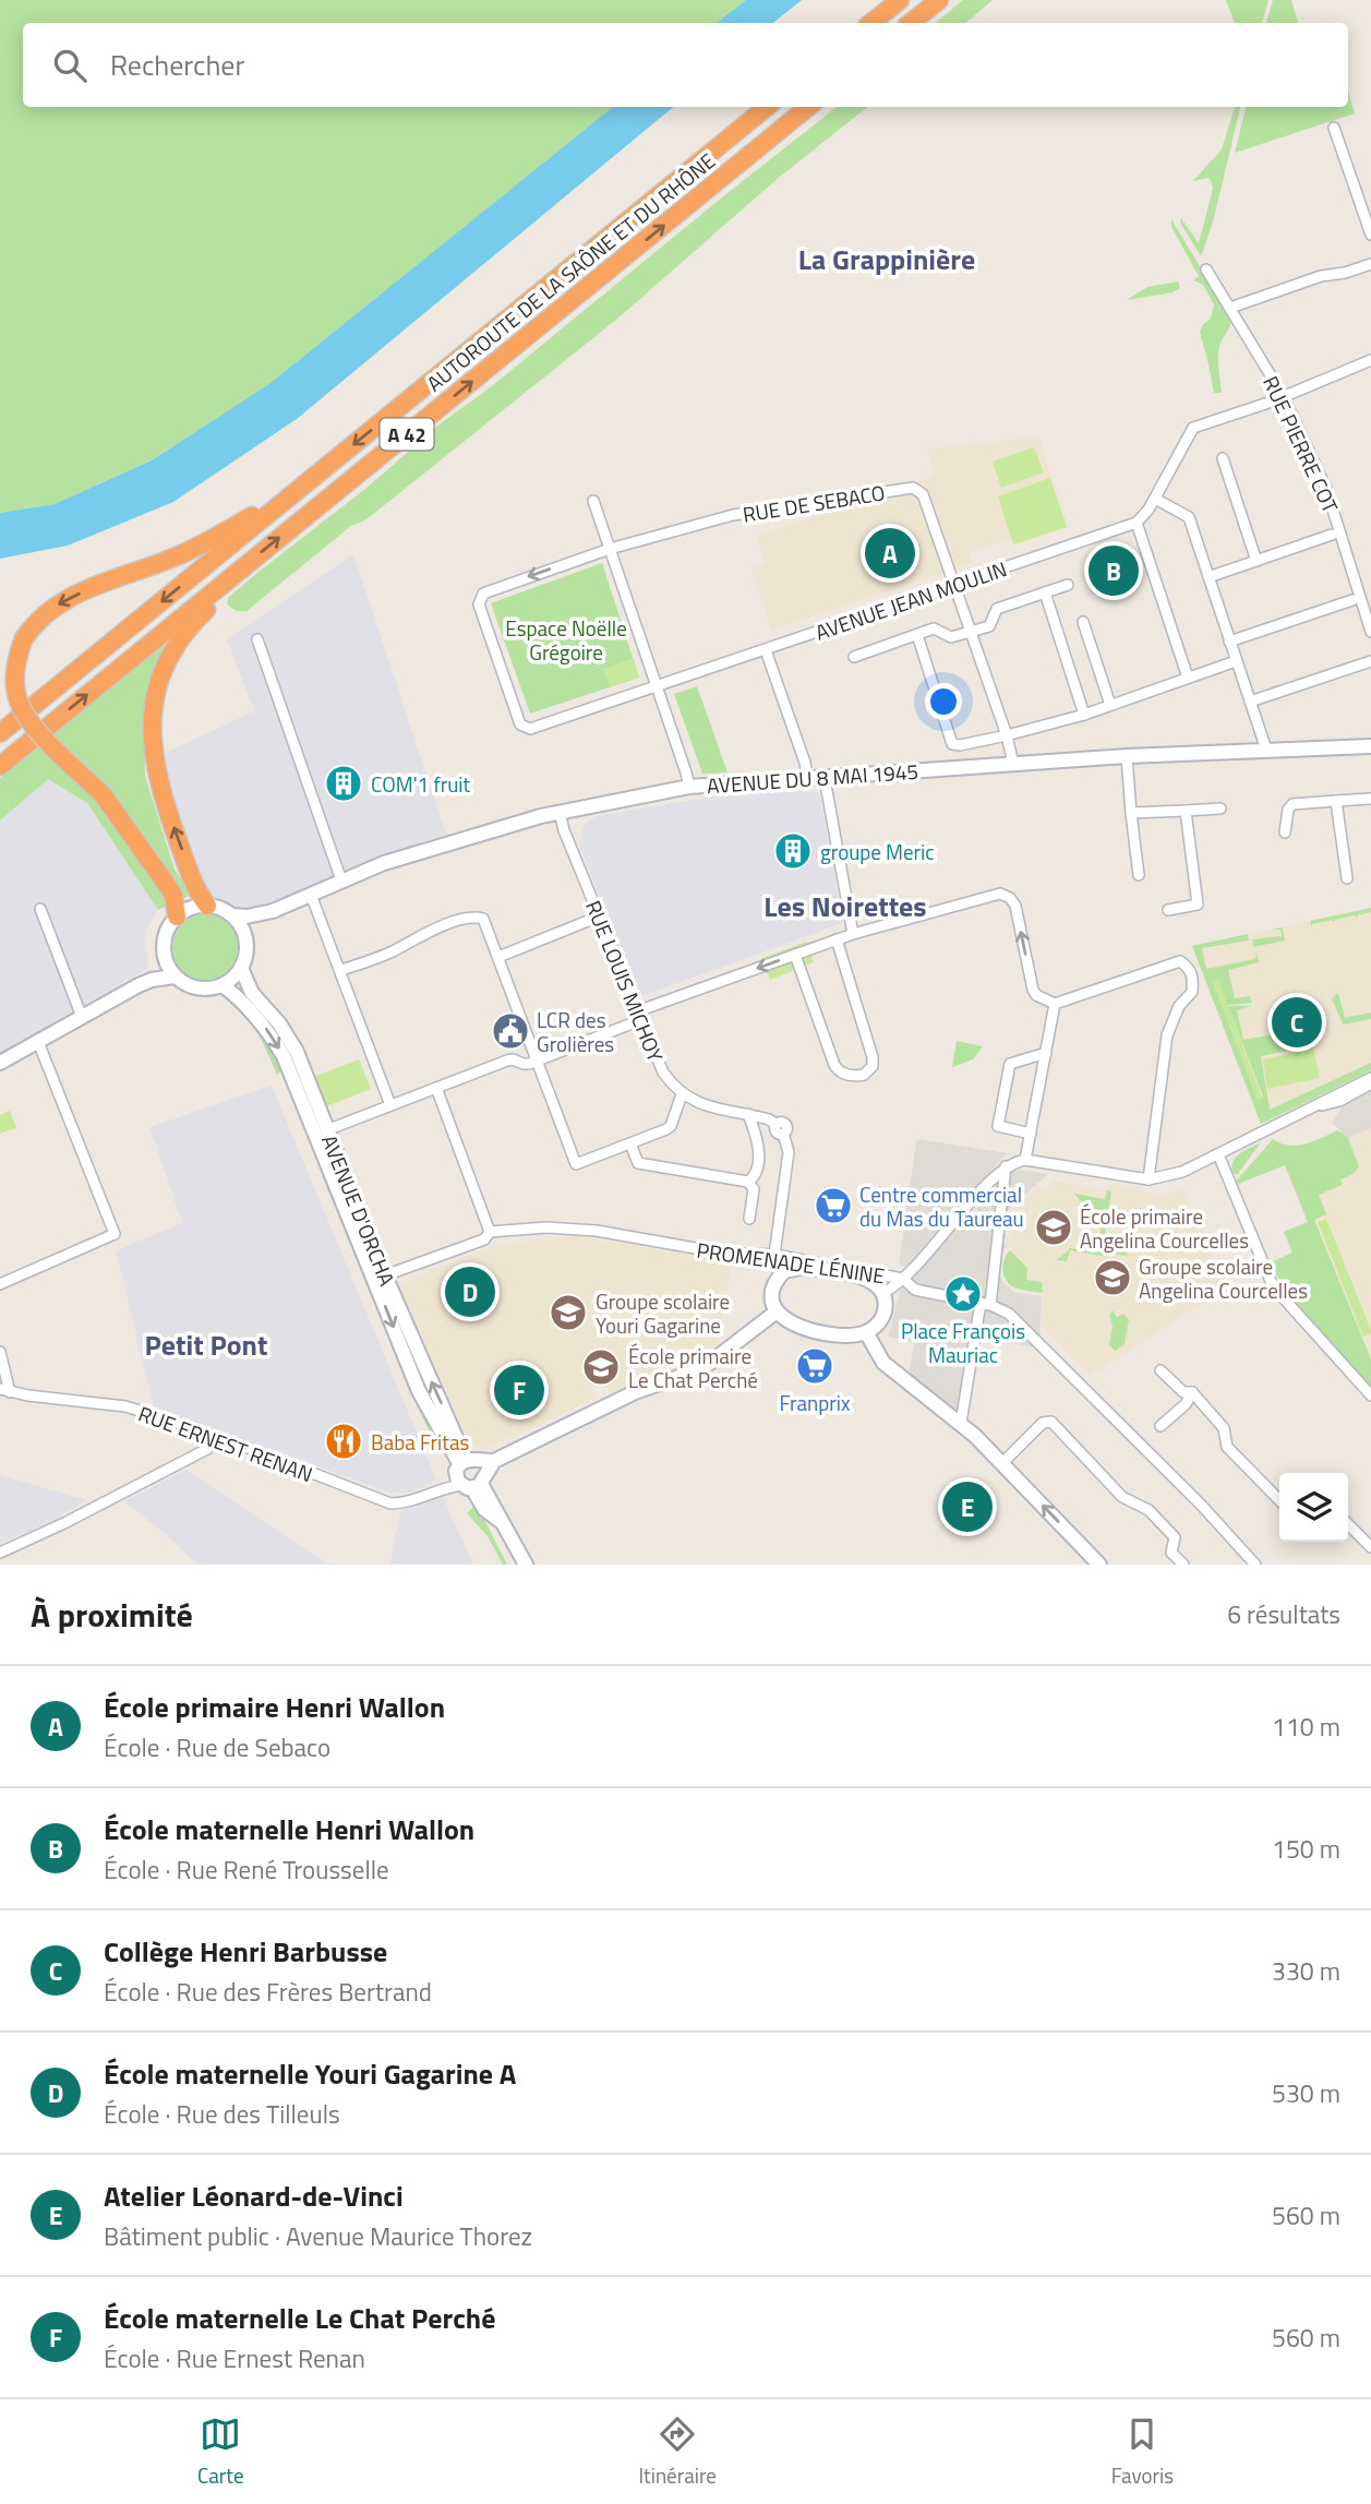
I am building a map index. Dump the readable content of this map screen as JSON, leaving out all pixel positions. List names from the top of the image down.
{
  "streets": {
    "highway": ["AUTOROUTE DE LA SAÔNE ET DU RHÔNE", "A 42"],
    "street": [
      "RUE PIERRE COT",
      "RUE DE SEBACO",
      "AVENUE JEAN MOULIN",
      "AVENUE DU 8 MAI 1945",
      "RUE LOUIS MICHOY",
      "AVENUE D'ORCHA",
      "PROMENADE LÉNINE",
      "RUE ERNEST RENAN"
    ]
  },
  "crossings": [
    ["RUE DE SEBACO", "AVENUE JEAN MOULIN"],
    ["RUE DE SEBACO", "AVENUE DU 8 MAI 1945"],
    ["AVENUE DU 8 MAI 1945", "RUE LOUIS MICHOY"],
    ["AVENUE DU 8 MAI 1945", "AVENUE D'ORCHA"],
    ["AVENUE D'ORCHA", "RUE ERNEST RENAN"]
  ],
  "districts": ["La Grappinière", "Les Noirettes", "Petit Pont"],
  "parks": ["Espace Noëlle Grégoire"],
  "places": {
    "building": ["COM'1 fruit", "groupe Meric"],
    "public building": ["LCR des Grolières"],
    "supermarket": ["Centre commercial du Mas du Taureau", "Franprix"],
    "school or university": [
      "École primaire Angelina Courcelles",
      "Groupe scolaire Angelina Courcelles",
      "Groupe scolaire Youri Gagarine",
      "École primaire Le Chat Perché"
    ],
    "place": ["Place François Mauriac"],
    "restaurant": ["Baba Fritas"]
  },
  "page": {
    "search": "Rechercher",
    "pins": [
      "A",
      "B",
      "C",
      "D",
      "F",
      "E"
    ],
    "heading": ["À proximité", "6 résultats"],
    "list": [
      {
        "mark": "A",
        "name": "École primaire Henri Wallon",
        "note": "École · Rue de Sebaco",
        "value": "110 m"
      },
      {
        "mark": "B",
        "name": "École maternelle Henri Wallon",
        "note": "École · Rue René Trousselle",
        "value": "150 m"
      },
      {
        "mark": "C",
        "name": "Collège Henri Barbusse",
        "note": "École · Rue des Frères Bertrand",
        "value": "330 m"
      },
      {
        "mark": "D",
        "name": "École maternelle Youri Gagarine A",
        "note": "École · Rue des Tilleuls",
        "value": "530 m"
      },
      {
        "mark": "E",
        "name": "Atelier Léonard-de-Vinci",
        "note": "Bâtiment public · Avenue Maurice Thorez",
        "value": "560 m"
      },
      {
        "mark": "F",
        "name": "École maternelle Le Chat Perché",
        "note": "École · Rue Ernest Renan",
        "value": "560 m"
      }
    ],
    "nav": ["Carte", "Itinéraire", "Favoris"]
  }
}
